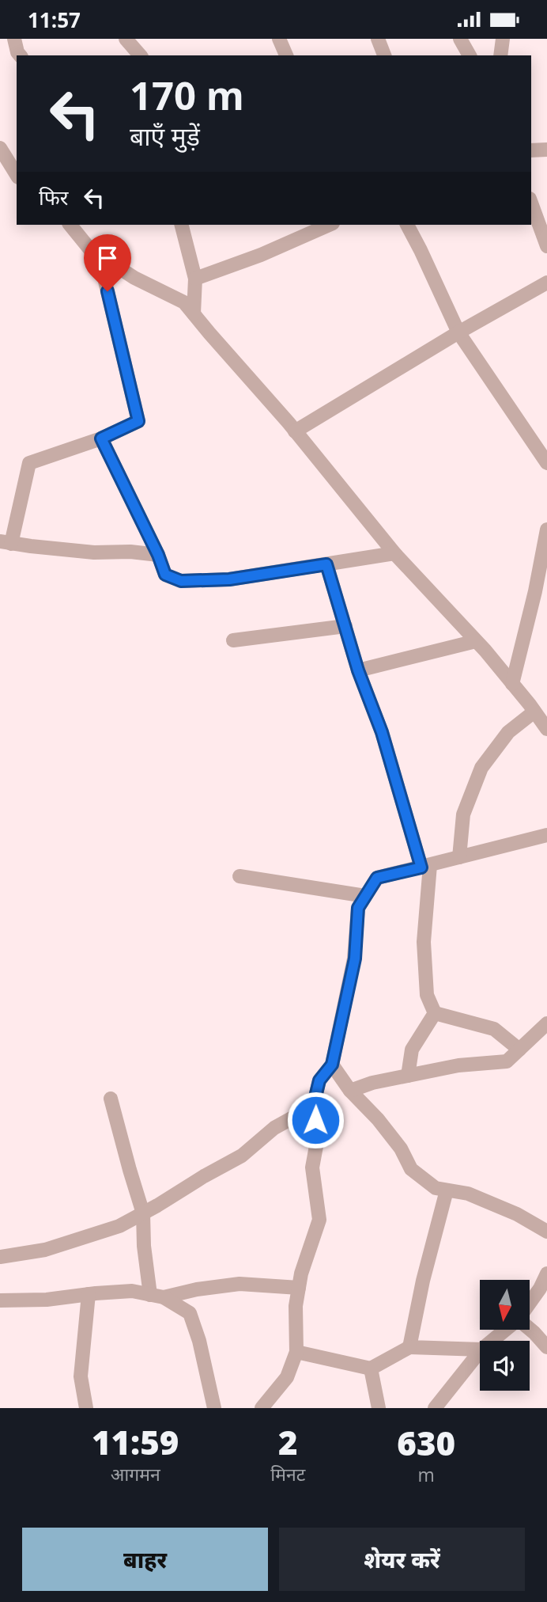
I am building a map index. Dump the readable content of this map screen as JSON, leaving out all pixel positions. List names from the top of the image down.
{
  "north": "bottom",
  "page": {
    "status": "11:57",
    "turn": ["170 m", "बाएँ मुड़ें"],
    "then": "फिर",
    "eta": [
      "11:59",
      "आगमन",
      "2",
      "मिनट",
      "630",
      "m"
    ],
    "buttons": ["बाहर", "शेयर करें"]
  }
}
